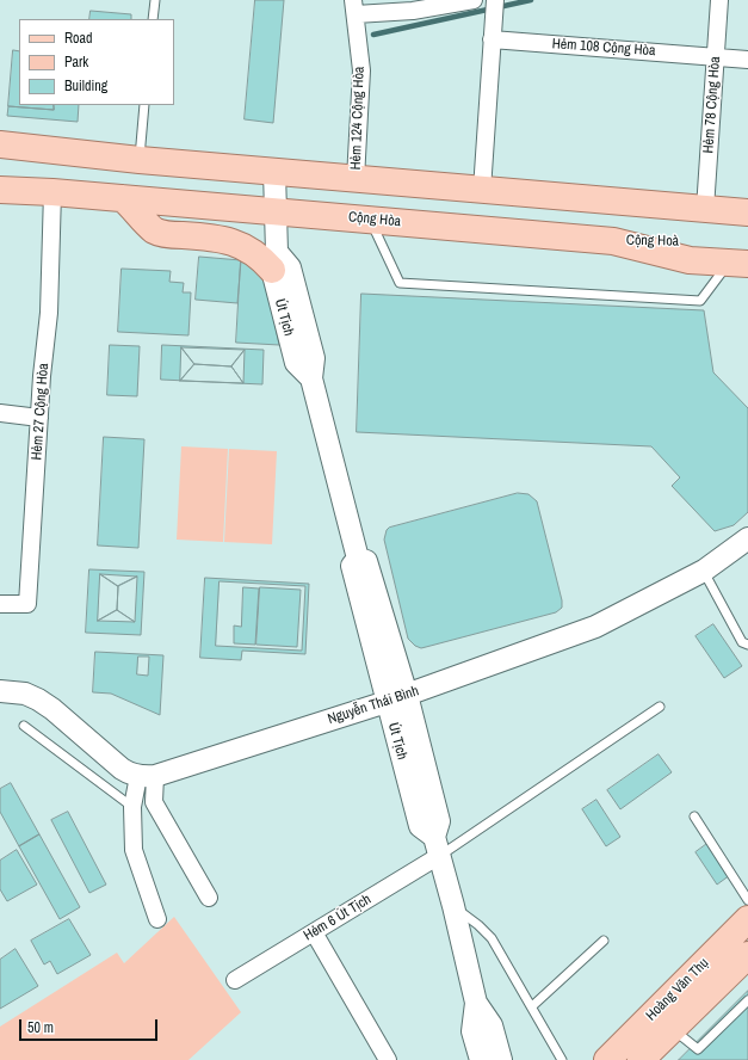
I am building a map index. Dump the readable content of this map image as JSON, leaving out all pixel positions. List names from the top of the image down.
{
  "streets": {
    "main road": ["Cộng Hòa", "Cộng Hoà", "Hoàng Văn Thụ"],
    "street": [
      "Hẻm 108 Cộng Hòa",
      "Hẻm 78 Cộng Hòa",
      "Hẻm 124 Cộng Hòa",
      "Út Tịch",
      "Hẻm 27 Cộng Hòa",
      "Nguyễn Thái Bình",
      "Hẻm 6 Út Tịch"
    ]
  },
  "crossings": [
    ["Hẻm 108 Cộng Hòa", "Hẻm 78 Cộng Hòa"],
    ["Cộng Hòa", "Cộng Hoà"],
    ["Cộng Hòa", "Út Tịch"],
    ["Cộng Hòa", "Hẻm 27 Cộng Hòa"],
    ["Út Tịch", "Nguyễn Thái Bình"],
    ["Út Tịch", "Hẻm 6 Út Tịch"]
  ],
  "legend": ["Road", "Park", "Building"],
  "scale_bar": "50 m"
}
